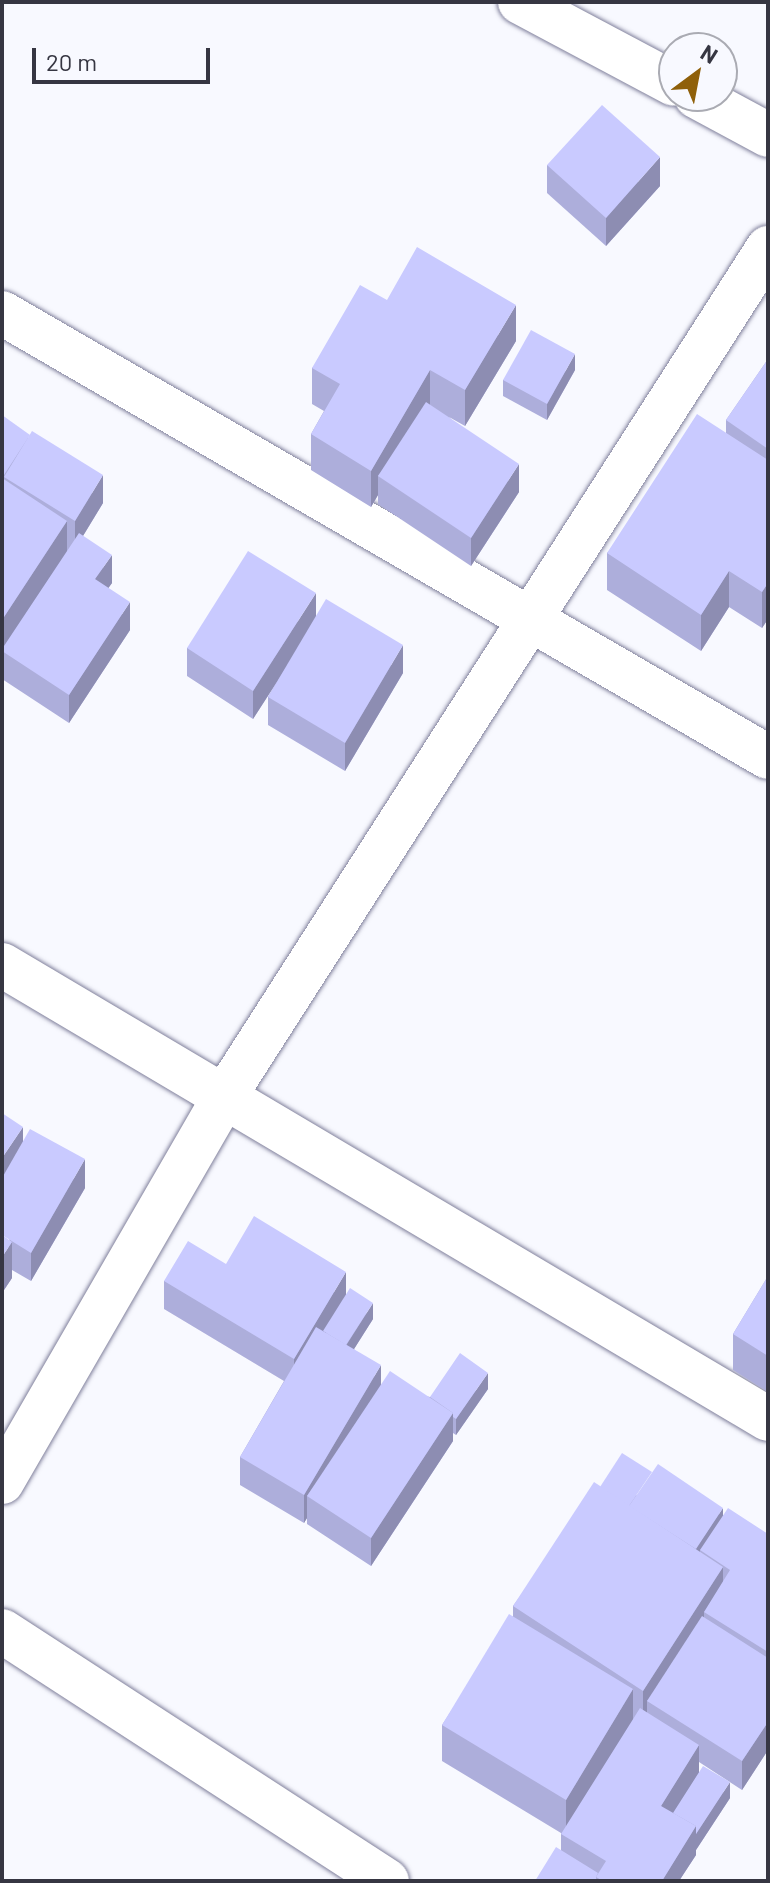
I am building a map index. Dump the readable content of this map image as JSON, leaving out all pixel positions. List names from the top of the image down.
{
  "scale_bar": "20 m",
  "north": "top right"
}
